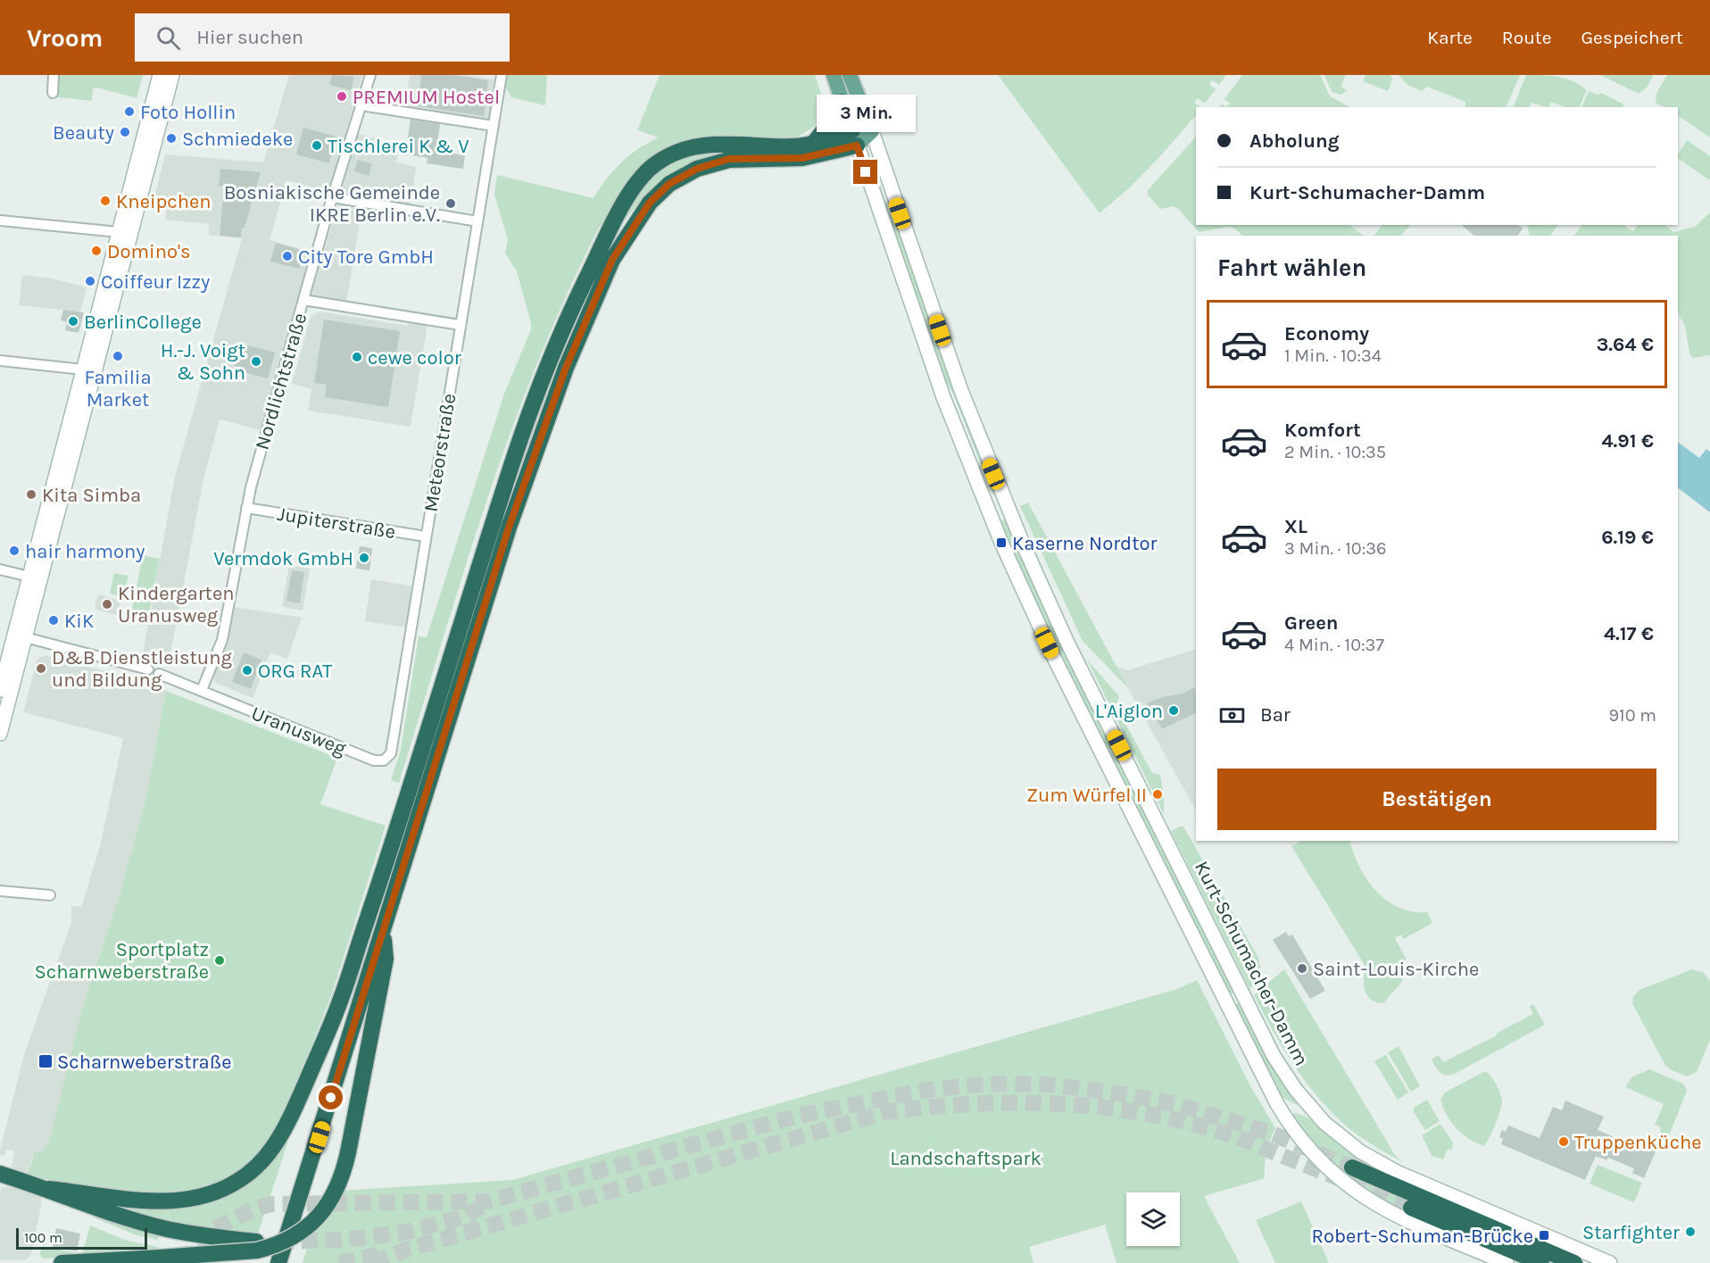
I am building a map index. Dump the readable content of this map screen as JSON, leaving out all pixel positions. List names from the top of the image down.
{
  "streets": {
    "main road": ["Kurt-Schumacher-Damm"],
    "street": [
      "Nordlichtstraße",
      "Meteorstraße",
      "Jupiterstraße",
      "Uranusweg"
    ]
  },
  "crossings": [
    ["Nordlichtstraße", "Jupiterstraße"],
    ["Nordlichtstraße", "Uranusweg"],
    ["Meteorstraße", "Jupiterstraße"],
    ["Meteorstraße", "Uranusweg"]
  ],
  "parks": ["Landschaftspark"],
  "places": {
    "other": [
      "PREMIUM Hostel",
      "Foto Hollin",
      "Beauty",
      "Schmiedeke",
      "Tischlerei K & V",
      "Kneipchen",
      "Bosniakische Gemeinde IKRE Berlin e.V.",
      "Domino's",
      "City Tore GmbH",
      "Coiffeur Izzy",
      "BerlinCollege",
      "Familia Market",
      "cewe color",
      "H.-J. Voigt & Sohn",
      "Kita Simba",
      "hair harmony",
      "Vermdok GmbH",
      "Kindergarten Uranusweg",
      "KiK",
      "D&B Dienstleistung und Bildung",
      "ORG RAT",
      "L'Aiglon",
      "Zum Würfel II",
      "Sportplatz Scharnweberstraße",
      "Saint-Louis-Kirche",
      "Truppenküche",
      "Starfighter"
    ],
    "transit": ["Kaserne Nordtor", "Scharnweberstraße", "Robert-Schuman-Brücke"]
  },
  "scale_bar": "100 m",
  "page": {
    "header": "Vroom",
    "search": "Hier suchen",
    "nav": ["Karte", "Route", "Gespeichert"],
    "bubble": "3 Min.",
    "banner": ["Abholung", "Kurt-Schumacher-Damm"],
    "heading": "Fahrt wählen",
    "list": [
      {
        "name": "Economy",
        "note": "1 Min. · 10:34",
        "value": "3.64 €"
      },
      {
        "name": "Komfort",
        "note": "2 Min. · 10:35",
        "value": "4.91 €"
      },
      {
        "name": "XL",
        "note": "3 Min. · 10:36",
        "value": "6.19 €"
      },
      {
        "name": "Green",
        "note": "4 Min. · 10:37",
        "value": "4.17 €"
      }
    ],
    "pay": ["Bar", "910 m"],
    "buttons": "Bestätigen",
    "scale": "100 m"
  }
}
